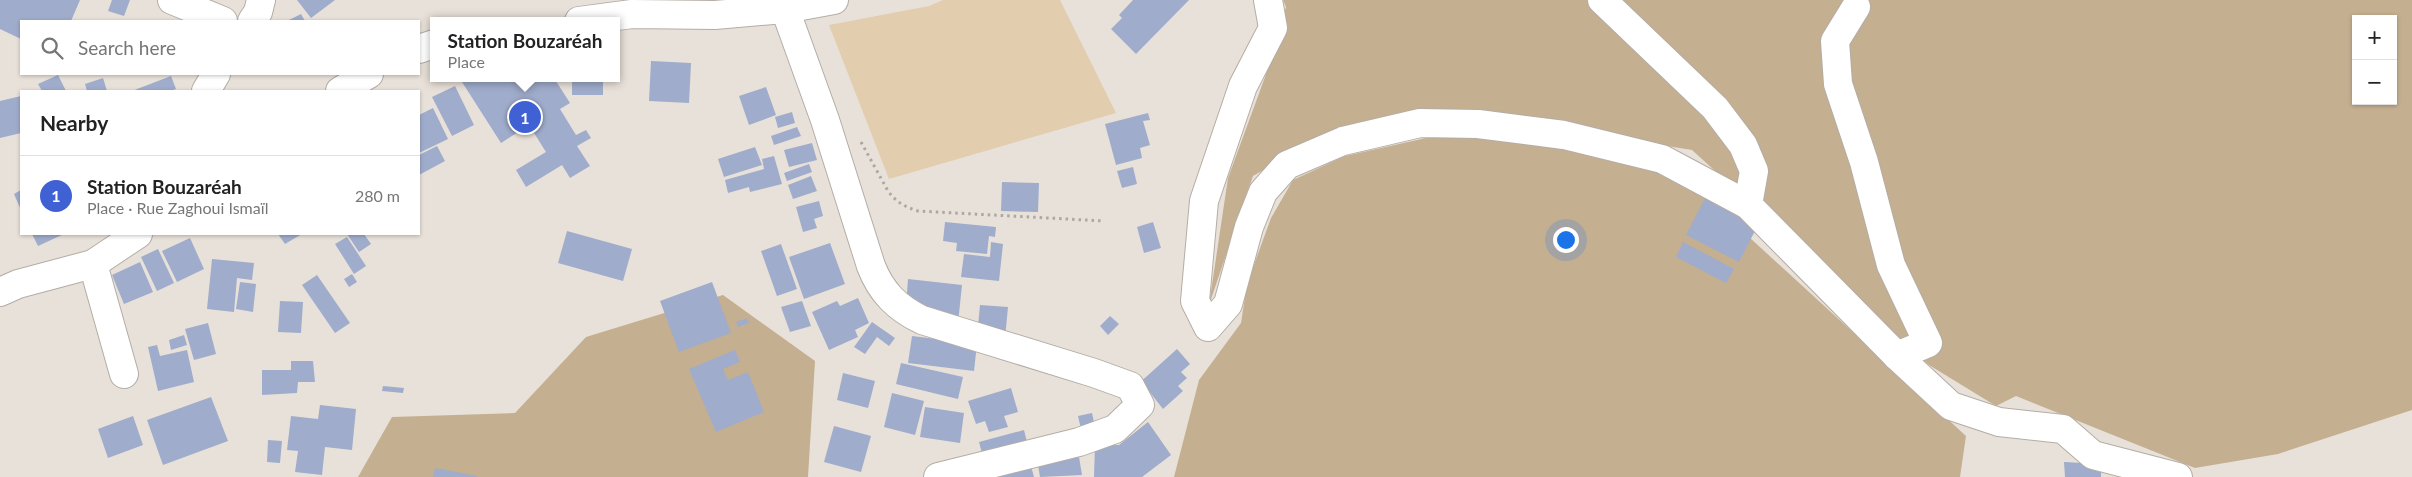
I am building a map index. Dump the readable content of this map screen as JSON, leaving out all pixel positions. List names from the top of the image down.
{
  "page": {
    "map_buttons": ["+", "−"],
    "popup": ["Station Bouzaréah", "Place"],
    "search": "Search here",
    "heading": "Nearby",
    "pins": "1",
    "list": [
      {
        "mark": "1",
        "name": "Station Bouzaréah",
        "note": "Place · Rue Zaghoui Ismaïl",
        "value": "280 m"
      }
    ]
  }
}
